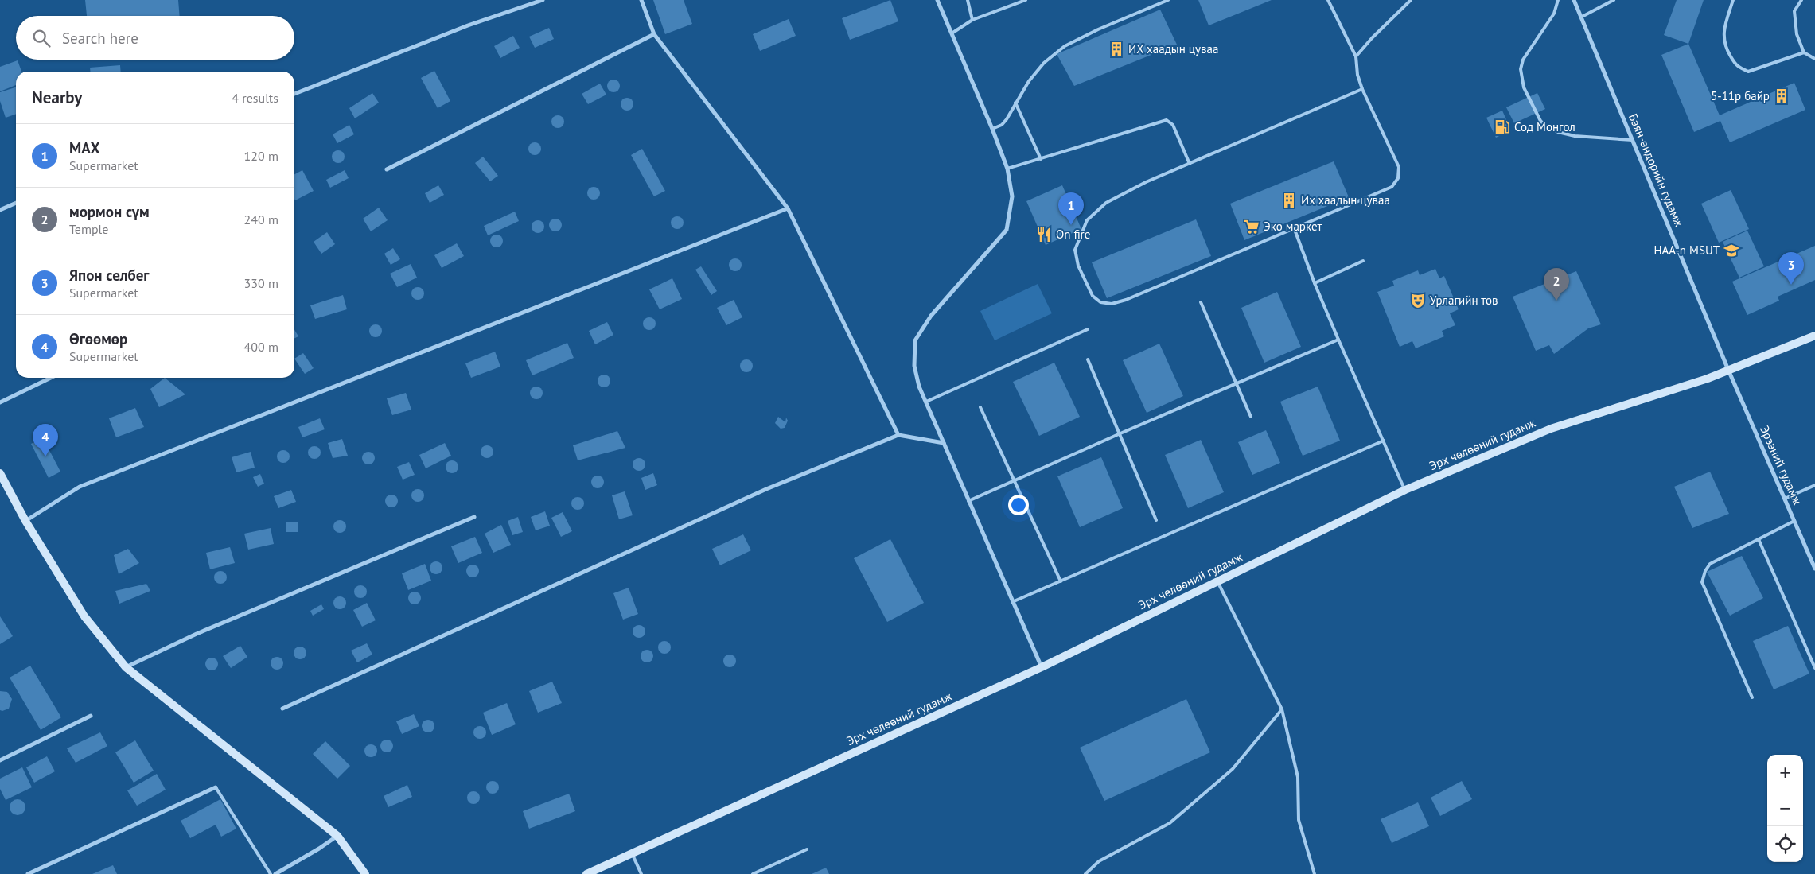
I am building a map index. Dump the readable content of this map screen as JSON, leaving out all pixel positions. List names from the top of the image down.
{
  "streets": {
    "main road": ["Эрх чөлөөний гудамж"],
    "street": ["Баян-өндорийн гудамж", "Эрээний гудамж"]
  },
  "crossings": [
    ["Баян-өндорийн гудамж", "Эрх чөлөөний гудамж"],
    ["Баян-өндорийн гудамж", "Эрээний гудамж"],
    ["Эрх чөлөөний гудамж", "Эрээний гудамж"]
  ],
  "places": {
    "building": ["ИХ хаадын цуваа", "5-11р байр", "Их хаадын цуваа"],
    "fuel station": ["Сод Монгол"],
    "supermarket": ["Эко маркет"],
    "restaurant": ["On fire"],
    "school or university": ["HAA-n MSUT"],
    "theatre": ["Урлагийн төв"]
  },
  "page": {
    "search": "Search here",
    "heading": ["Nearby", "4 results"],
    "list": [
      {
        "mark": "1",
        "name": "МАХ",
        "note": "Supermarket",
        "value": "120 m"
      },
      {
        "mark": "2",
        "name": "мормон сүм",
        "note": "Temple",
        "value": "240 m"
      },
      {
        "mark": "3",
        "name": "Япон селбег",
        "note": "Supermarket",
        "value": "330 m"
      },
      {
        "mark": "4",
        "name": "Өгөөмөр",
        "note": "Supermarket",
        "value": "400 m"
      }
    ],
    "pins": [
      "1",
      "3",
      "2",
      "4"
    ],
    "map_buttons": ["+", "−"]
  }
}
